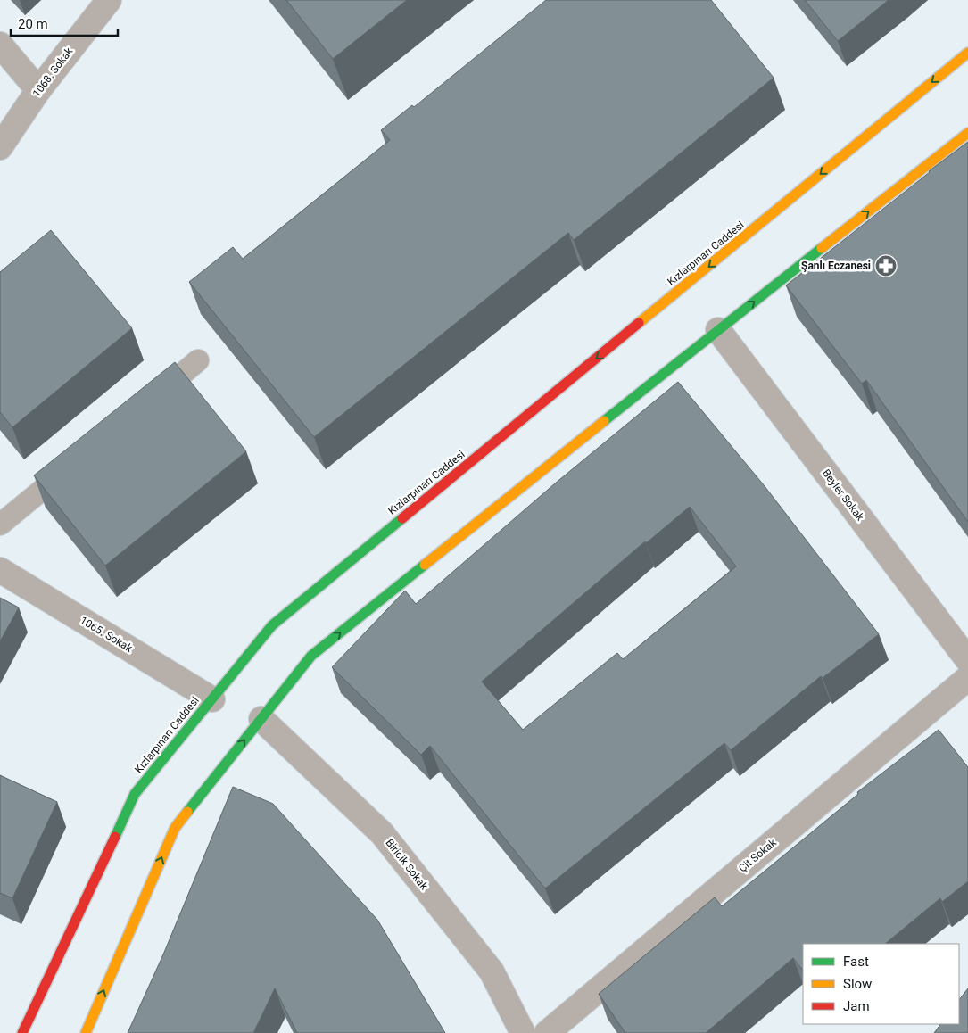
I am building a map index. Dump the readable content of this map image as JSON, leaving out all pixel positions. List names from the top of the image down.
{
  "streets": {
    "main road": ["Kızlarpınarı Caddesi"],
    "street": [
      "1068. Sokak",
      "Beyler Sokak",
      "1065. Sokak",
      "Çit Sokak",
      "Biricik Sokak"
    ]
  },
  "crossings": [
    ["Kızlarpınarı Caddesi", "1065. Sokak"]
  ],
  "places": {
    "pharmacy": ["Şanlı Eczanesi"]
  },
  "legend": ["Fast", "Slow", "Jam"],
  "scale_bar": "20 m"
}
